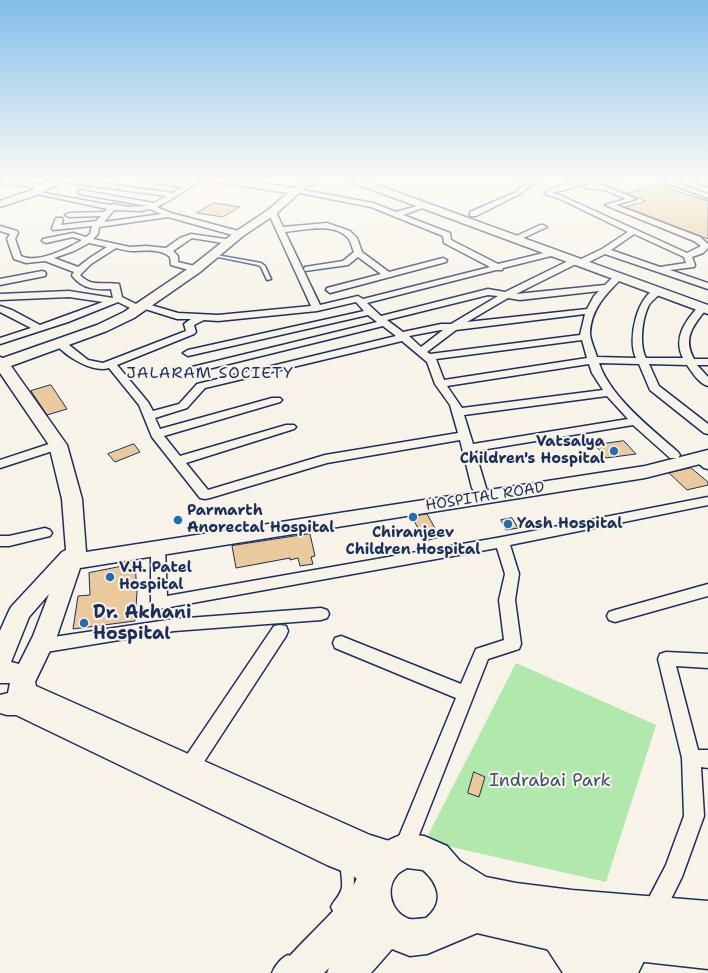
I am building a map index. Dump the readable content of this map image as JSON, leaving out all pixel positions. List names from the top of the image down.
{
  "streets": {
    "street": ["HOSPITAL ROAD"]
  },
  "districts": ["JALARAM SOCIETY"],
  "parks": ["Indrabai Park"],
  "places": [
    "Vatsalya Children's Hospital",
    "Chiranjeev Children Hospital",
    "Parmarth Anorectal Hospital",
    "Yash Hospital",
    "V.H. Patel Hospital",
    "Dr. Akhani Hospital"
  ]
}
